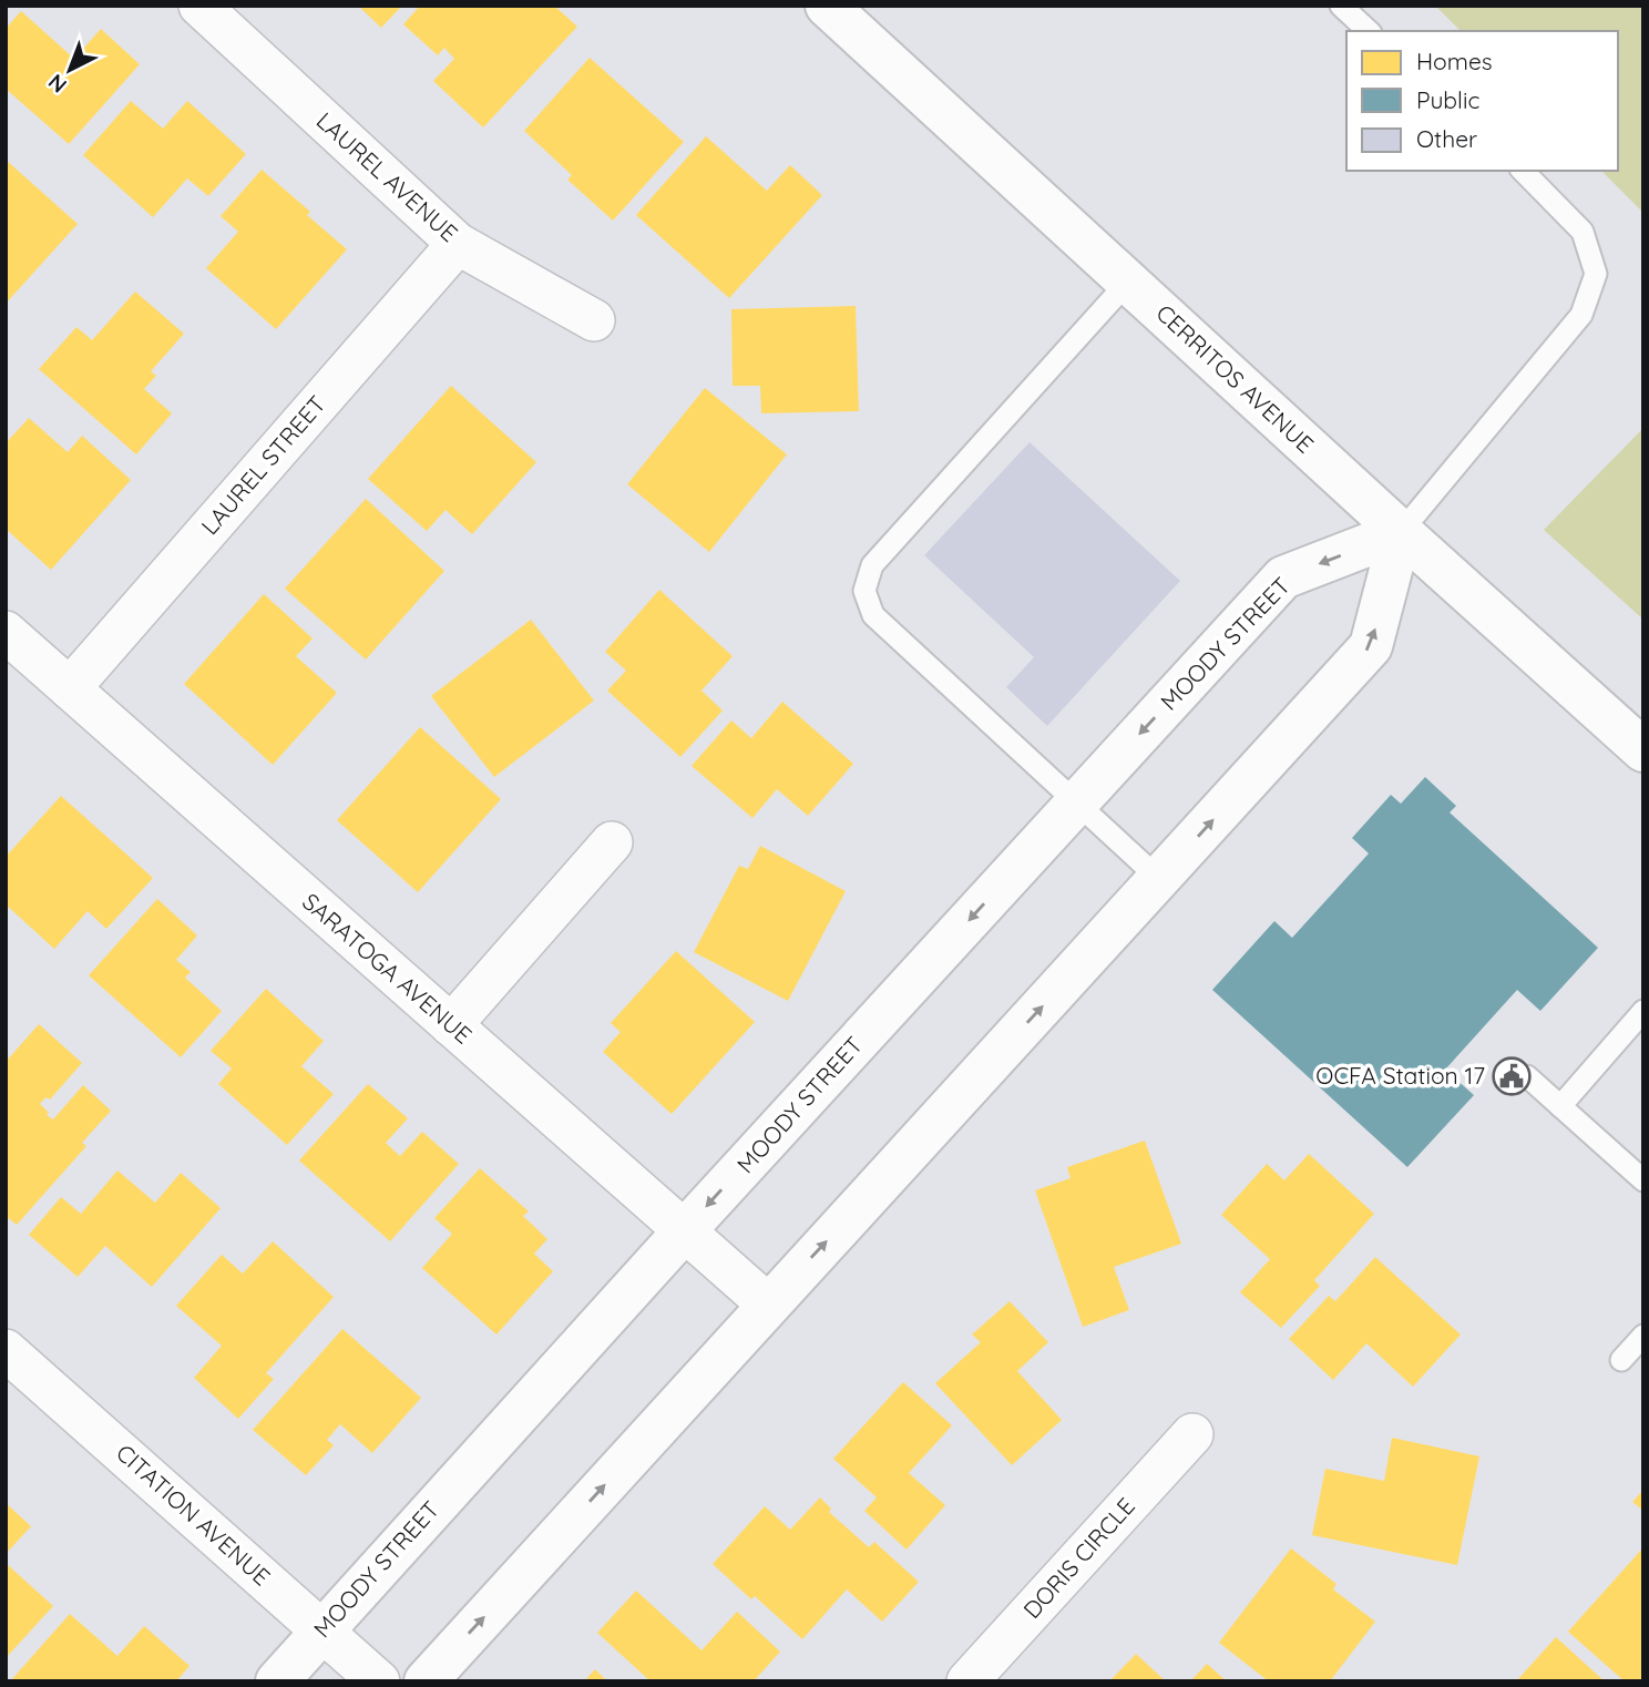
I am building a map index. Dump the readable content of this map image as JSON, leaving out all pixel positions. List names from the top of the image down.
{
  "streets": {
    "main road": ["CERRITOS AVENUE", "MOODY STREET"],
    "street": [
      "LAUREL AVENUE",
      "LAUREL STREET",
      "SARATOGA AVENUE",
      "CITATION AVENUE",
      "DORIS CIRCLE"
    ]
  },
  "crossings": [
    ["LAUREL AVENUE", "LAUREL STREET"],
    ["CERRITOS AVENUE", "MOODY STREET"],
    ["LAUREL STREET", "SARATOGA AVENUE"],
    ["MOODY STREET", "SARATOGA AVENUE"],
    ["MOODY STREET", "CITATION AVENUE"]
  ],
  "places": {
    "public building": ["OCFA Station 17"]
  },
  "legend": ["Homes", "Public", "Other"],
  "north": "bottom left"
}
